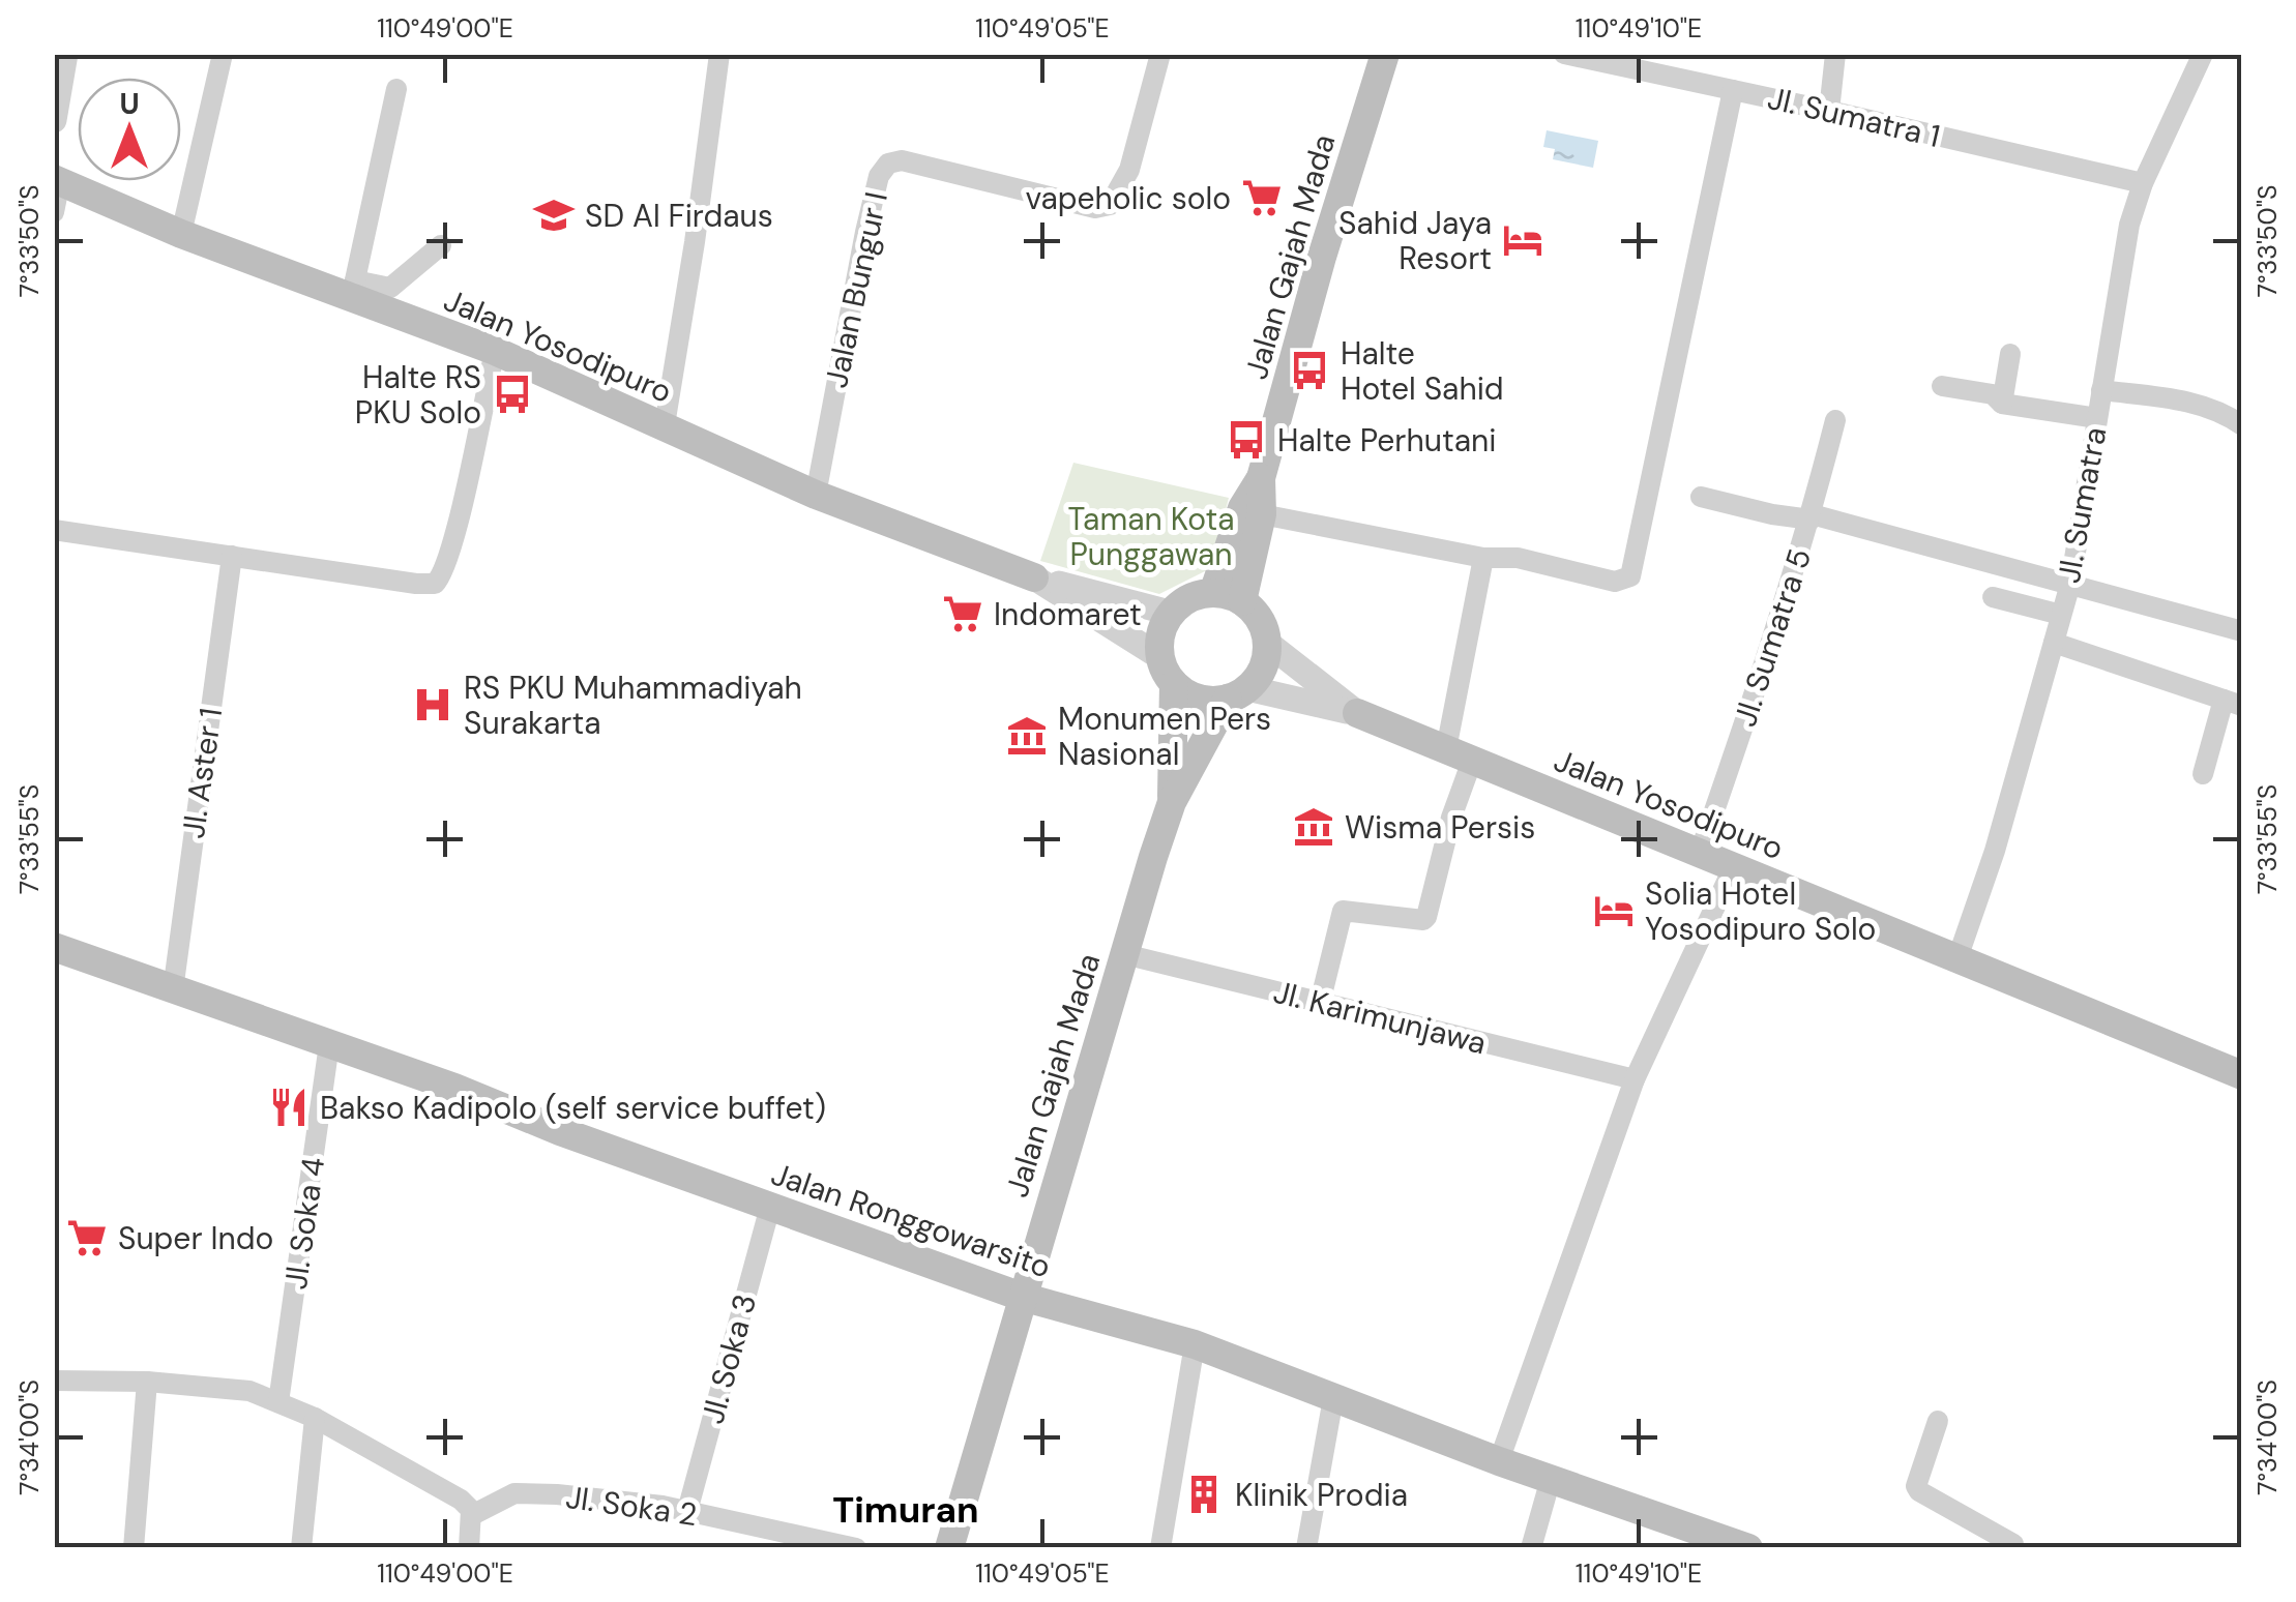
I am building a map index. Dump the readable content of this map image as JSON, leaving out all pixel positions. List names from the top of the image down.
{
  "streets": {
    "main road": ["Jalan Gajah Mada", "Jalan Yosodipuro", "Jalan Ronggowarsito"],
    "street": [
      "Jl. Sumatra 1",
      "Jalan Bungur I",
      "Jl. Sumatra",
      "Jl. Sumatra 5",
      "Jl. Aster 1",
      "Jl. Karimunjawa",
      "Jl. Soka 4",
      "Jl. Soka 3",
      "Jl. Soka 2"
    ]
  },
  "crossings": [
    ["Jl. Sumatra 1", "Jl. Sumatra"],
    ["Jalan Gajah Mada", "Jalan Yosodipuro"],
    ["Jalan Gajah Mada", "Jl. Karimunjawa"],
    ["Jalan Gajah Mada", "Jalan Ronggowarsito"],
    ["Jalan Bungur I", "Jalan Yosodipuro"],
    ["Jalan Yosodipuro", "Jl. Sumatra"],
    ["Jalan Yosodipuro", "Jl. Sumatra 5"],
    ["Jl. Aster 1", "Jalan Ronggowarsito"],
    ["Jalan Ronggowarsito", "Jl. Soka 4"],
    ["Jalan Ronggowarsito", "Jl. Soka 3"],
    ["Jl. Soka 3", "Jl. Soka 2"]
  ],
  "districts": ["Timuran"],
  "parks": ["Taman Kota Punggawan"],
  "places": {
    "supermarket": ["vapeholic solo", "Indomaret", "Super Indo"],
    "school or university": ["SD Al Firdaus"],
    "hotel": ["Sahid Jaya Resort", "Solia Hotel Yosodipuro Solo"],
    "bus stop": ["Halte Hotel Sahid", "Halte RS PKU Solo", "Halte Perhutani"],
    "hospital": ["RS PKU Muhammadiyah Surakarta"],
    "museum": ["Monumen Pers Nasional", "Wisma Persis"],
    "restaurant": ["Bakso Kadipolo (self service buffet)"],
    "building": ["Klinik Prodia"]
  },
  "north": "top",
  "coordinates": [
    "110°49'00\"E",
    "110°49'05\"E",
    "110°49'10\"E",
    "7°33'50\"S",
    "7°33'55\"S",
    "7°34'00\"S"
  ]
}
